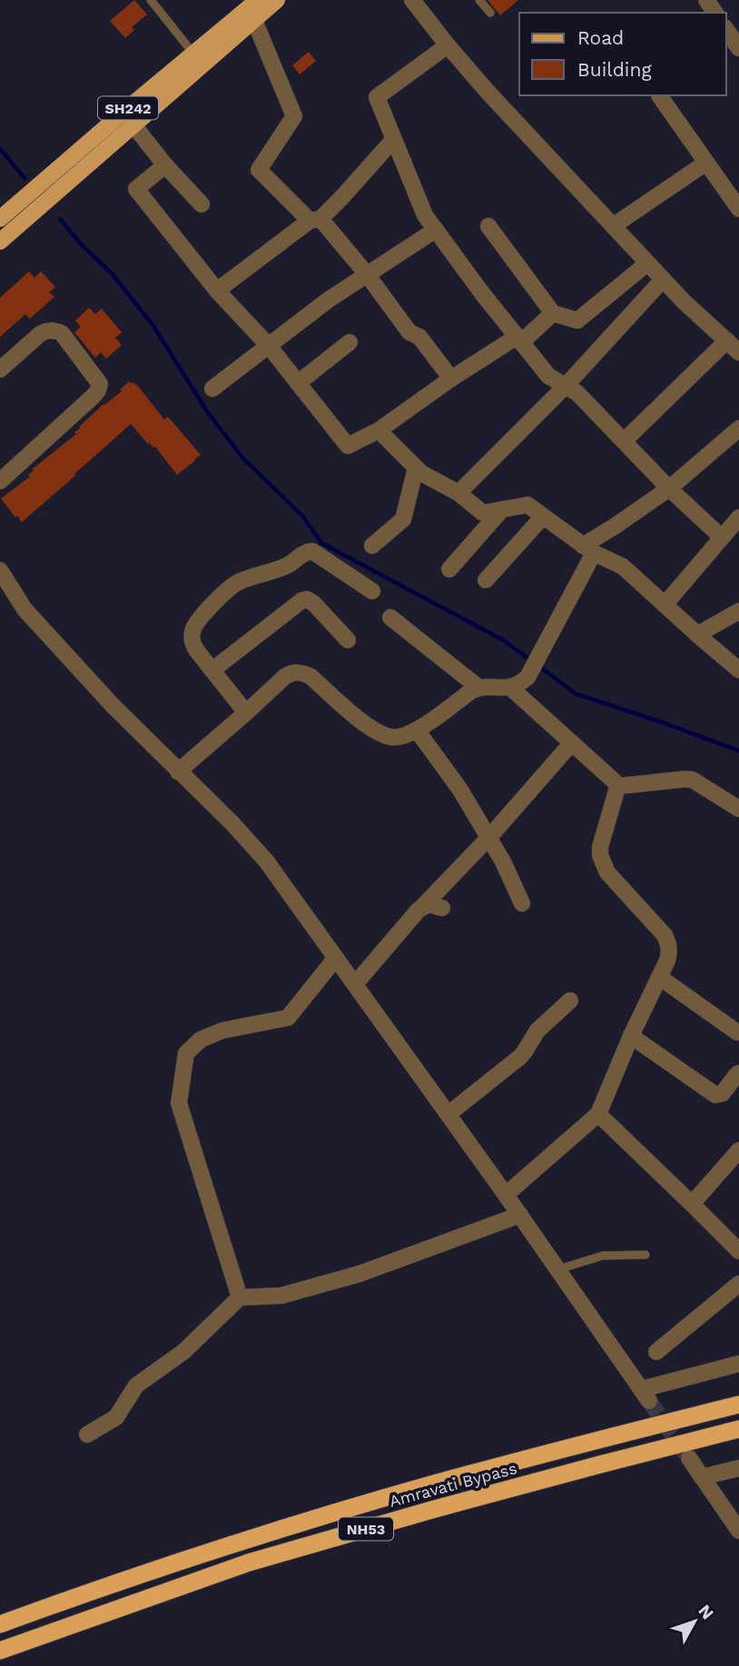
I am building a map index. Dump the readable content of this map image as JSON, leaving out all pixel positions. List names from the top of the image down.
{
  "streets": {
    "highway": ["Amravati Bypass", "NH53"],
    "main road": ["SH242"]
  },
  "legend": ["Road", "Building"],
  "north": "top right"
}
